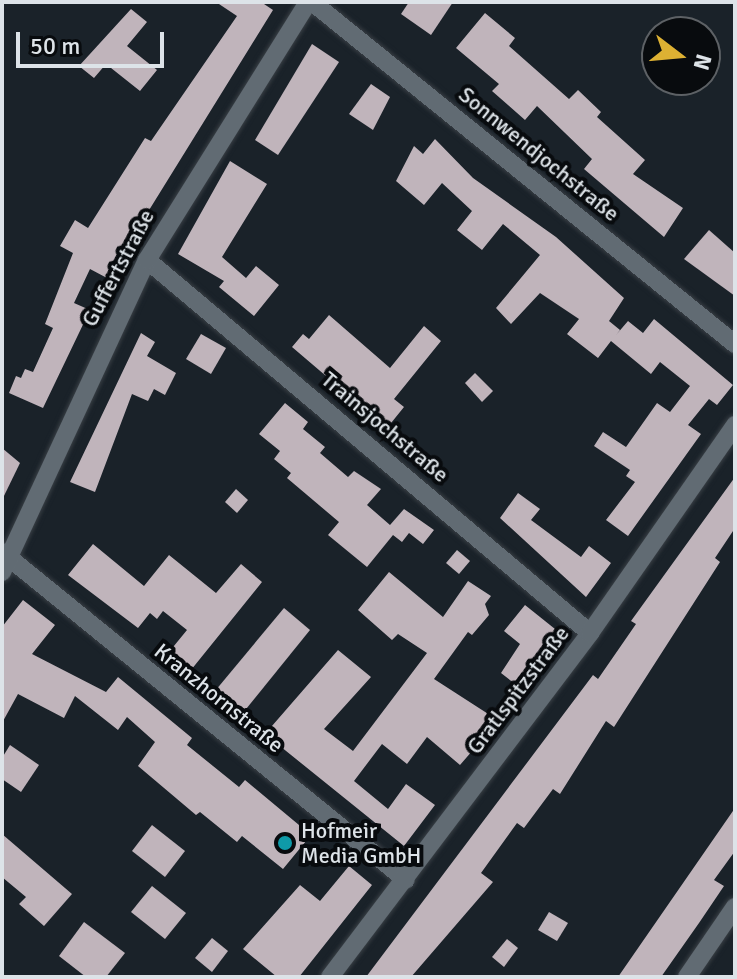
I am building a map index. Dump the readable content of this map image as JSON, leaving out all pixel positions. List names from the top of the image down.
{
  "streets": {
    "street": [
      "Sonnwendjochstraße",
      "Guffertstraße",
      "Trainsjochstraße",
      "Gratlspitzstraße",
      "Kranzhornstraße"
    ]
  },
  "crossings": [
    ["Sonnwendjochstraße", "Guffertstraße"],
    ["Guffertstraße", "Trainsjochstraße"],
    ["Guffertstraße", "Kranzhornstraße"],
    ["Trainsjochstraße", "Gratlspitzstraße"],
    ["Gratlspitzstraße", "Kranzhornstraße"]
  ],
  "places": ["Hofmeir Media GmbH"],
  "scale_bar": "50 m",
  "north": "right"
}
